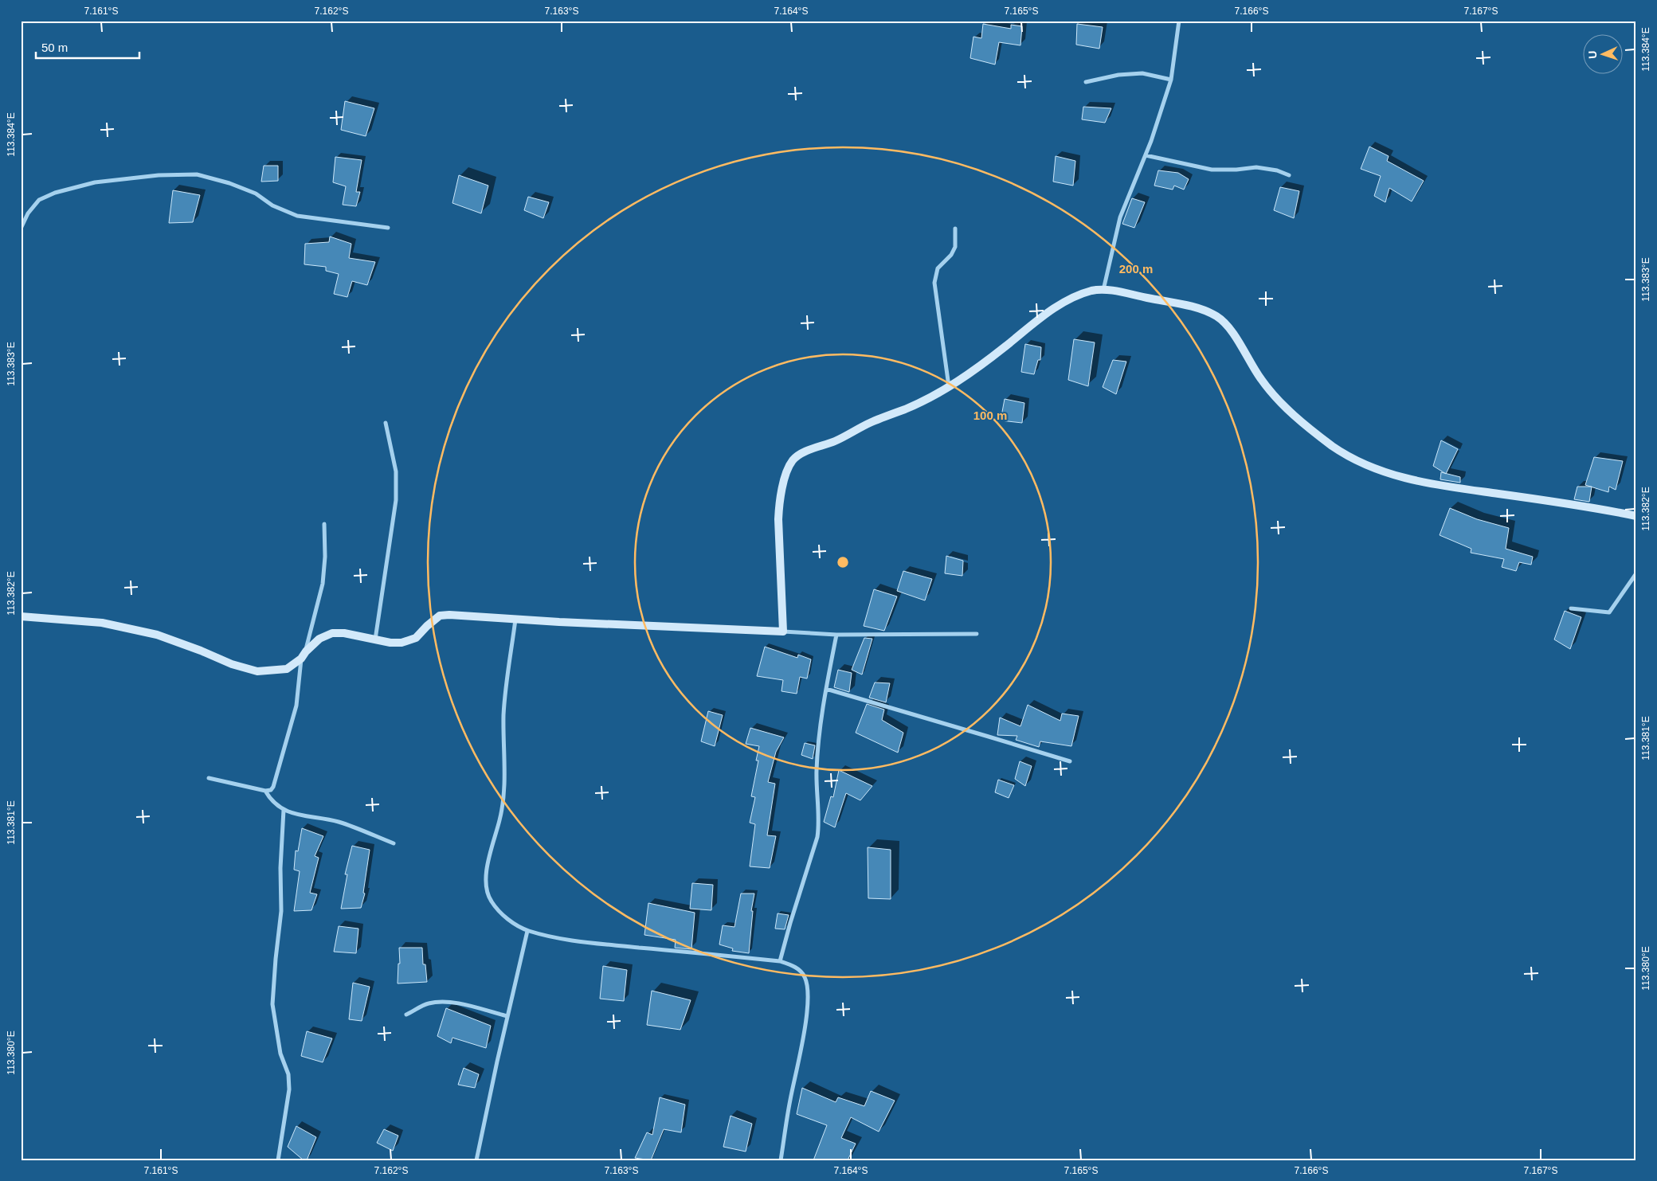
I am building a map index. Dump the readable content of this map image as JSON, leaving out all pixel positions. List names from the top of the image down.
{
  "scale_bar": "50 m",
  "north": "left",
  "coordinates": [
    "7.161°S",
    "7.162°S",
    "7.163°S",
    "7.164°S",
    "7.165°S",
    "7.166°S",
    "7.167°S",
    "113.384°E",
    "113.383°E",
    "113.382°E",
    "113.381°E",
    "113.380°E"
  ],
  "rings": ["200 m", "100 m"]
}
